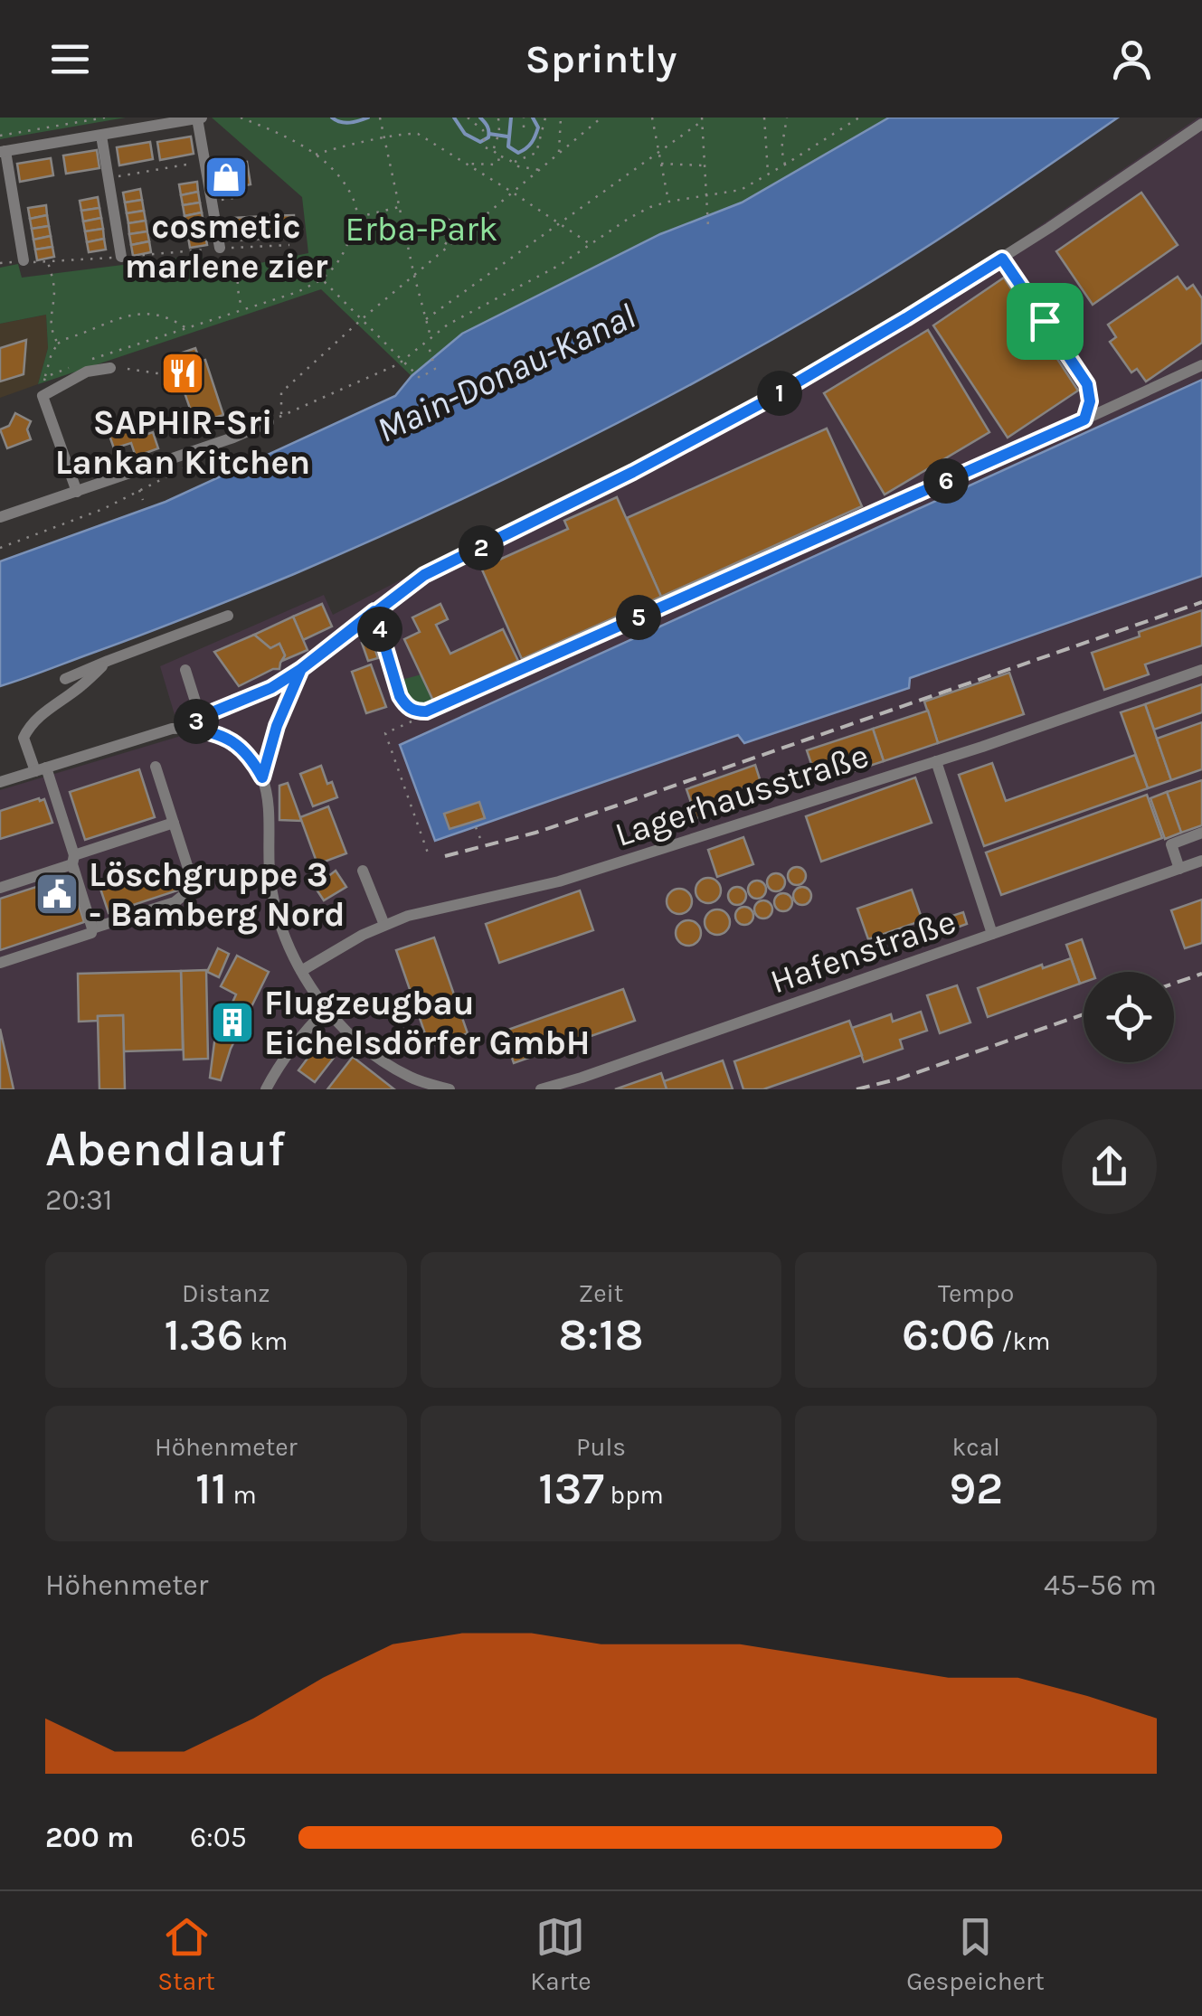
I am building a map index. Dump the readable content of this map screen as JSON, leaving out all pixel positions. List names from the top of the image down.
{
  "streets": {
    "street": ["Lagerhausstraße", "Hafenstraße"]
  },
  "water": ["Main-Donau-Kanal"],
  "parks": ["Erba-Park"],
  "places": {
    "shop": ["cosmetic marlene zier"],
    "restaurant": ["SAPHIR-Sri Lankan Kitchen"],
    "public building": ["Löschgruppe 3 - Bamberg Nord"],
    "building": ["Flugzeugbau Eichelsdörfer GmbH"]
  },
  "page": {
    "header": "Sprintly",
    "pins": [
      "1",
      "6",
      "2",
      "5",
      "4",
      "3"
    ],
    "heading": ["Abendlauf", "20:31"],
    "stats": [
      ["Distanz", "1.36 km"],
      ["Zeit", "8:18"],
      ["Tempo", "6:06 /km"],
      ["Höhenmeter", "11 m"],
      ["Puls", "137 bpm"],
      ["kcal", "92"]
    ],
    "chart": ["Höhenmeter", "45–56 m"],
    "list": [
      {
        "name": "200 m",
        "note": "6:05"
      }
    ],
    "tabs": ["Start", "Karte", "Gespeichert"]
  }
}
